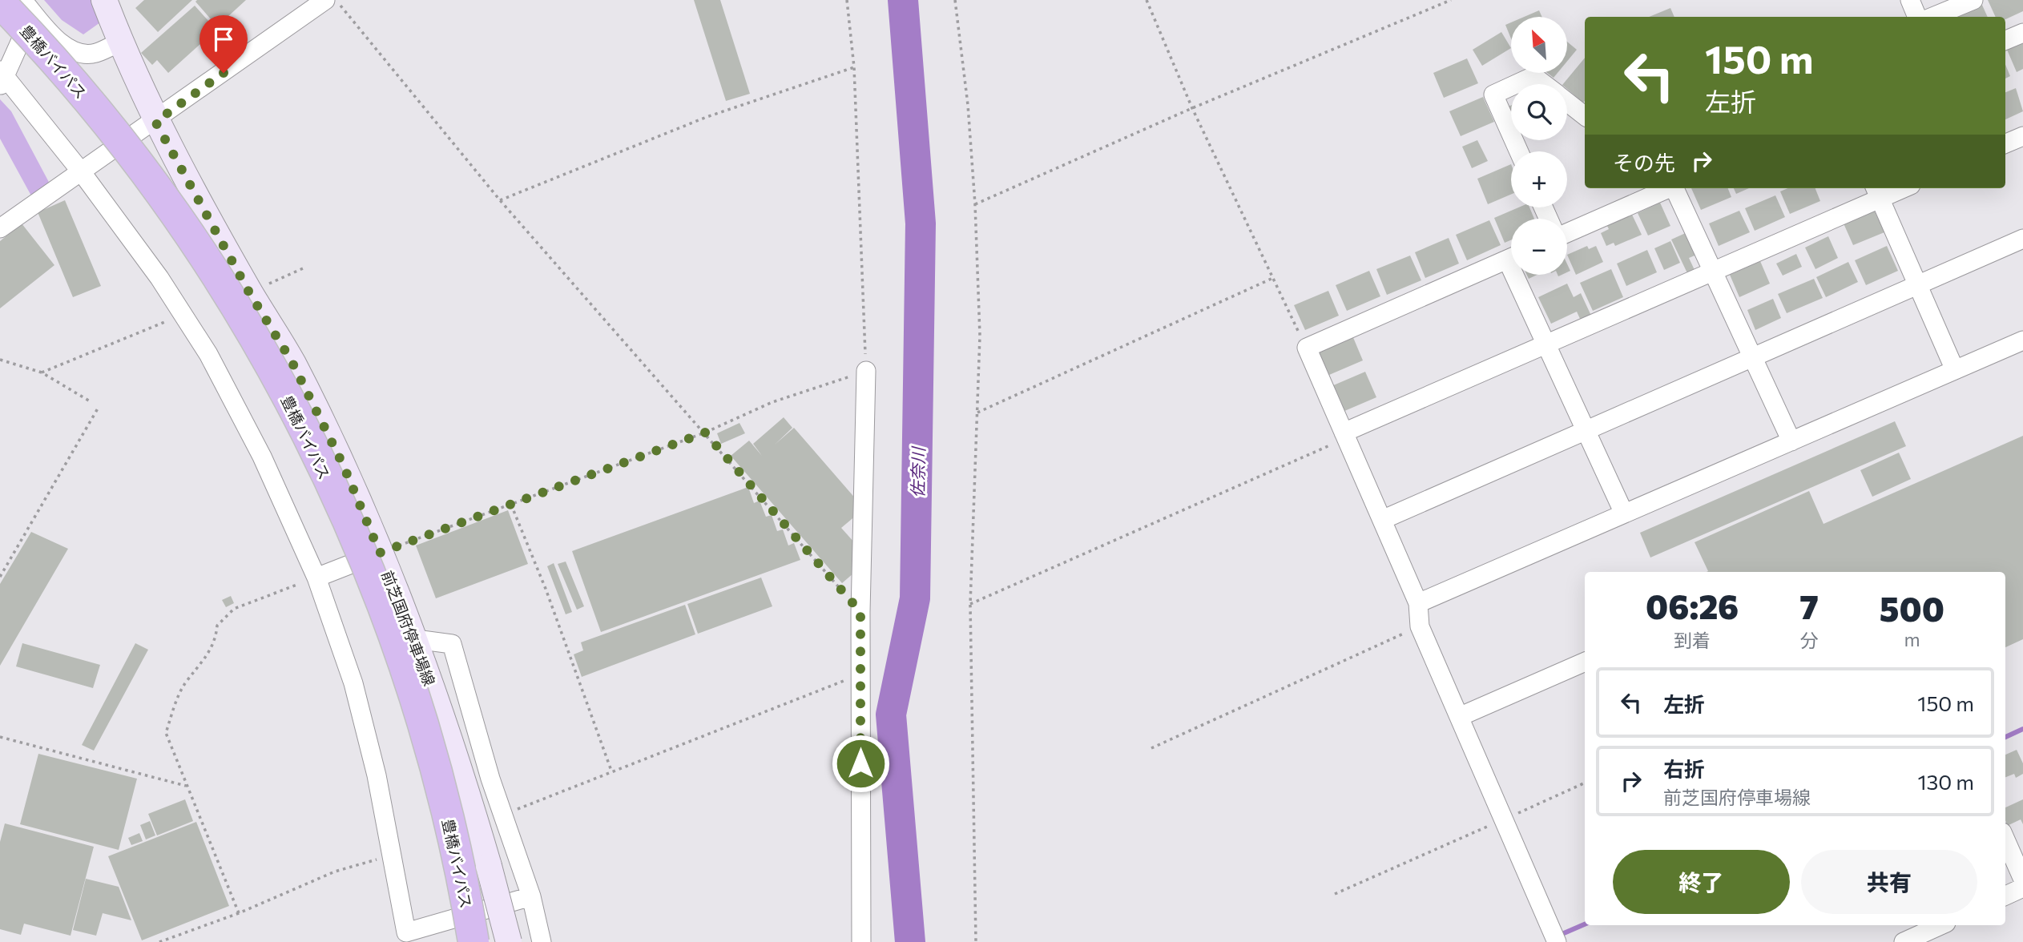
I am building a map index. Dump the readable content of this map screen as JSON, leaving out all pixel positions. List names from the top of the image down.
{
  "streets": {
    "highway": ["豊橋バイパス"],
    "main road": ["前芝国府停車場線"]
  },
  "water": ["佐奈川"],
  "north": "top left",
  "page": {
    "map_buttons": ["+", "−"],
    "turn": ["150 m", "左折"],
    "then": "その先",
    "eta": [
      "06:26",
      "到着",
      "7",
      "分",
      "500",
      "m"
    ],
    "list": [
      {
        "name": "左折",
        "value": "150 m"
      },
      {
        "name": "右折",
        "note": "前芝国府停車場線",
        "value": "130 m"
      }
    ],
    "buttons": ["終了", "共有"]
  }
}
